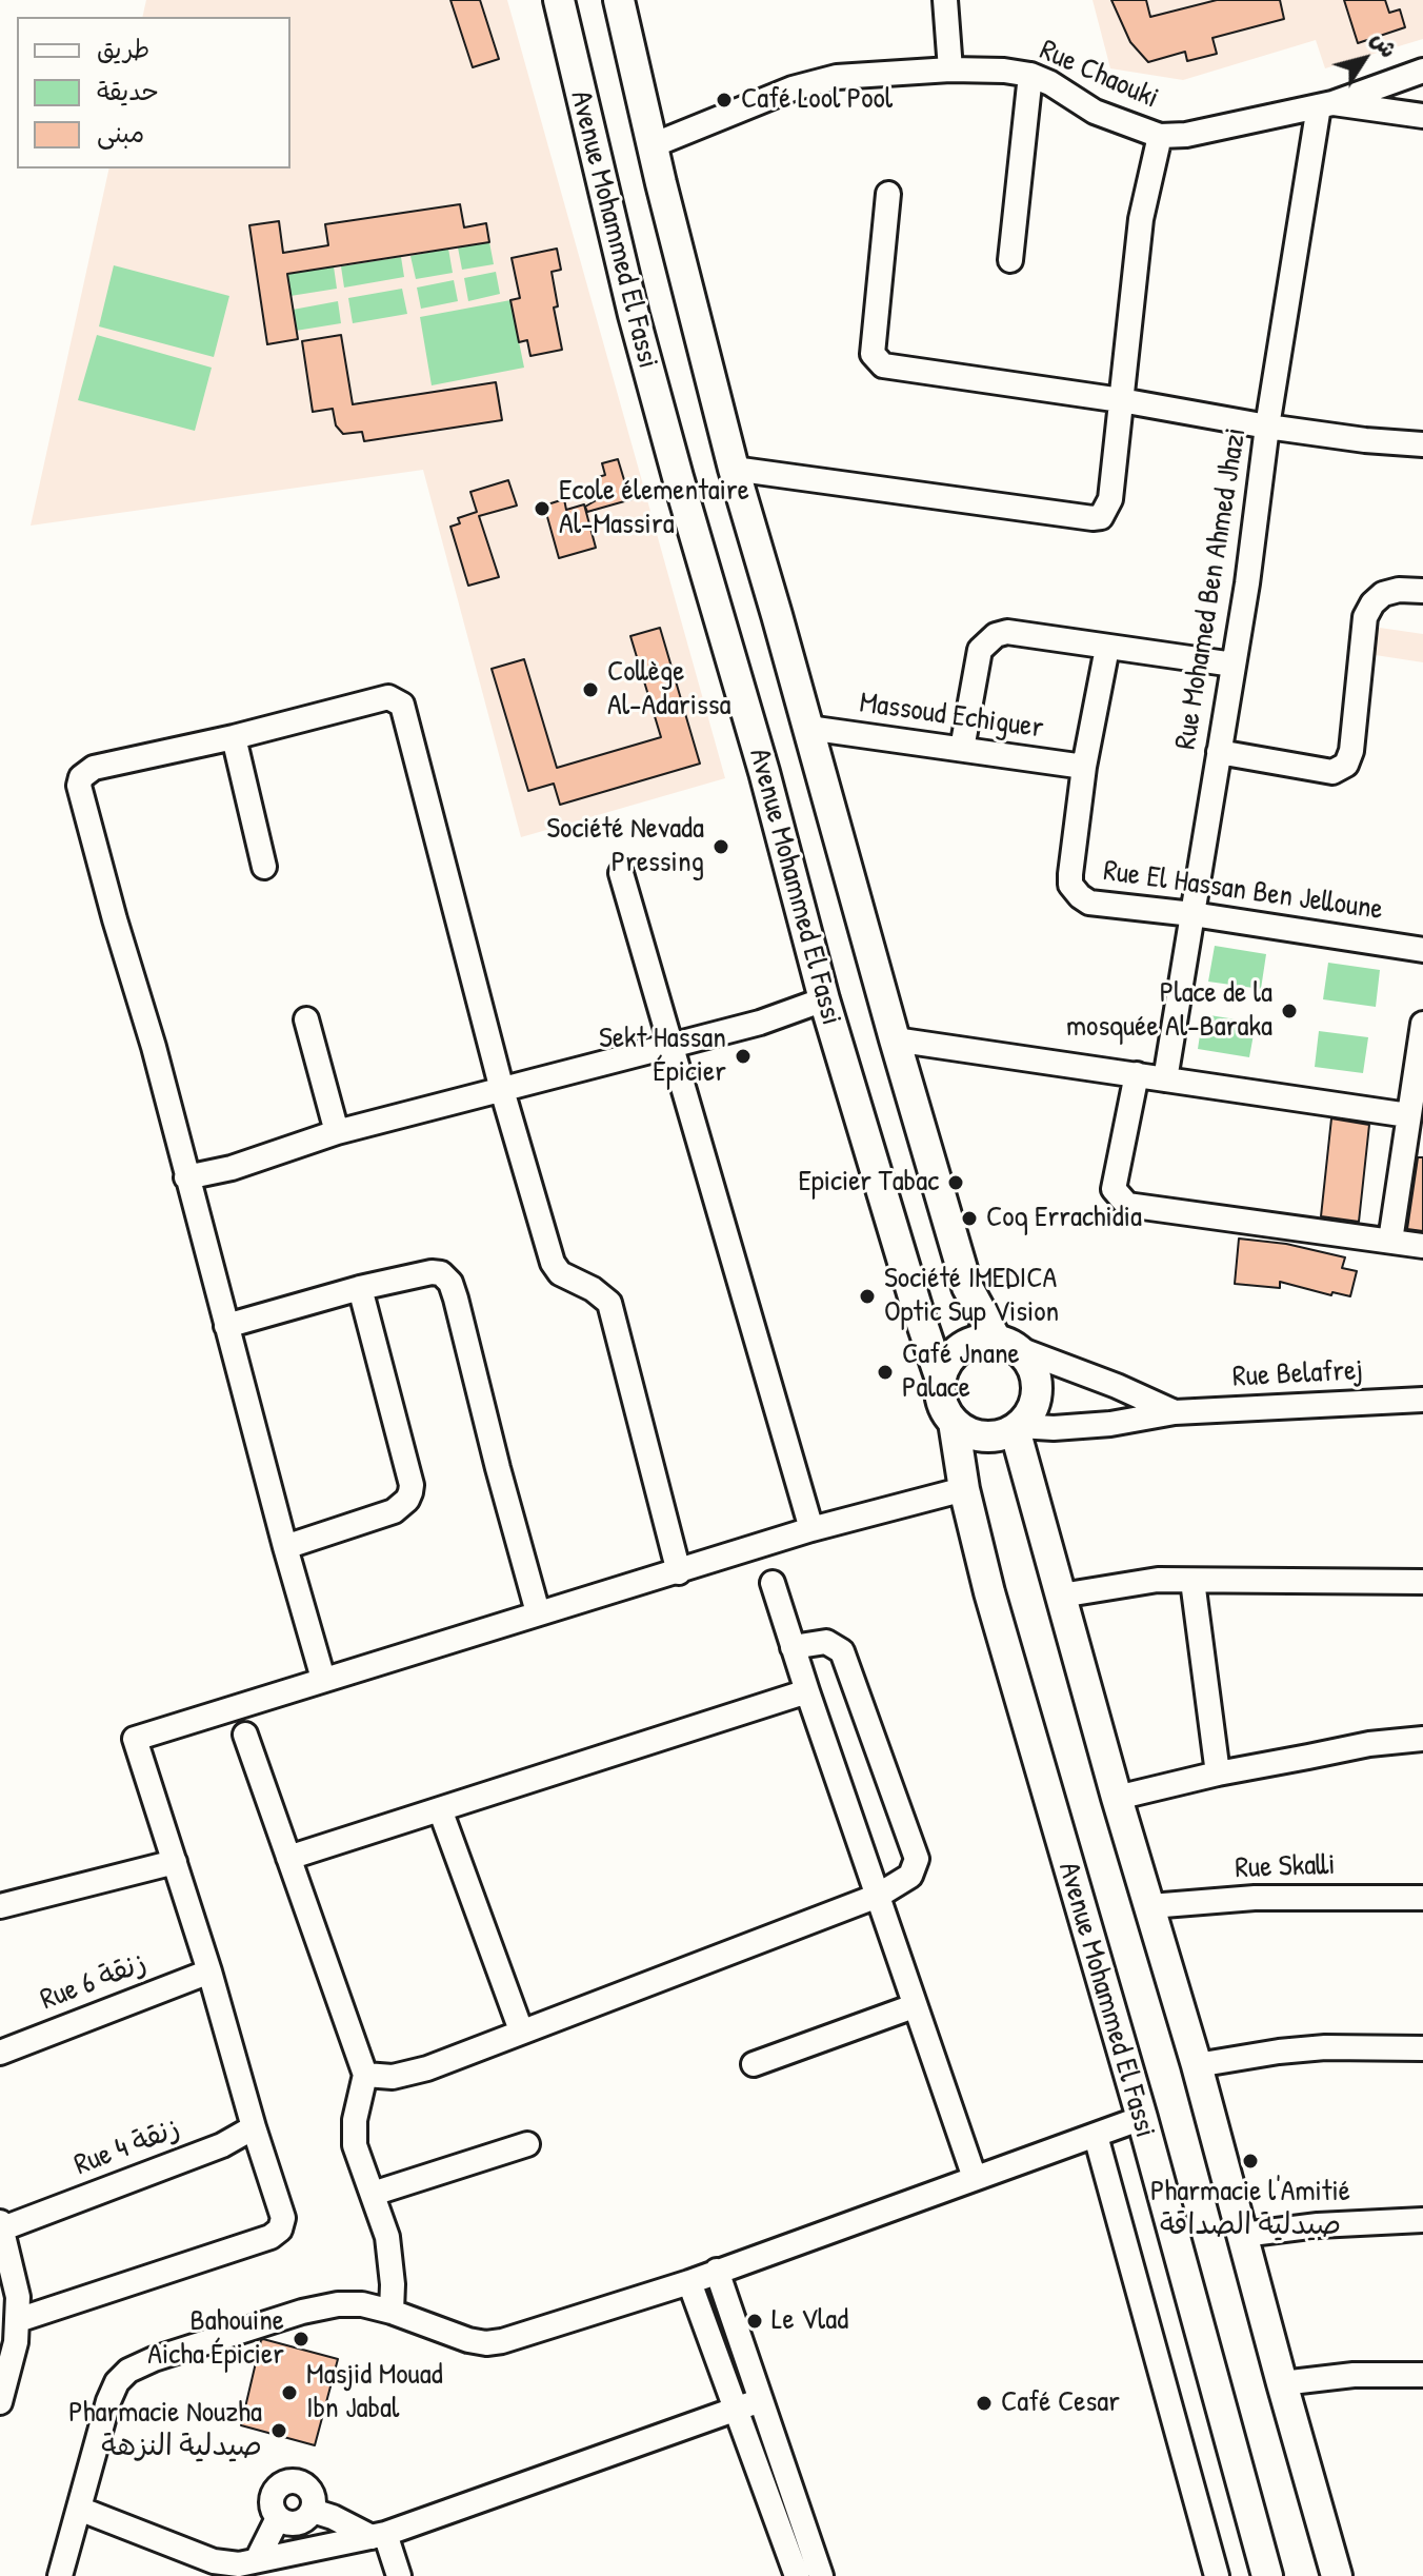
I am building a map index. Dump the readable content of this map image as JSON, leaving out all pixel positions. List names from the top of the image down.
{
  "streets": {
    "main road": ["Avenue Mohammed El Fassi"],
    "street": [
      "Rue Chaouki",
      "Rue Mohamed Ben Ahmed Jhazi",
      "Massoud Echiguer",
      "Rue El Hassan Ben Jelloune",
      "Rue Belafrej",
      "Rue Skalli",
      "Rue 6 زنقة",
      "Rue 4 زنقة"
    ]
  },
  "crossings": [
    ["Rue Chaouki", "Avenue Mohammed El Fassi"],
    ["Rue Chaouki", "Rue Mohamed Ben Ahmed Jhazi"],
    ["Avenue Mohammed El Fassi", "Massoud Echiguer"],
    ["Avenue Mohammed El Fassi", "Rue Belafrej"],
    ["Rue Mohamed Ben Ahmed Jhazi", "Rue El Hassan Ben Jelloune"],
    ["Massoud Echiguer", "Rue El Hassan Ben Jelloune"]
  ],
  "places": [
    "Café Lool Pool",
    "Ecole élementaire Al-Massira",
    "Collège Al-Adarissa",
    "Société Nevada Pressing",
    "Place de la mosquée Al-Baraka",
    "Sekt Hassan Épicier",
    "Epicier Tabac",
    "Coq Errachidia",
    "Société IMEDICA Optic Sup Vision",
    "Café Jnane Palace",
    "Pharmacie l'Amitié صيدلية الصداقة",
    "Le Vlad",
    "Bahouine Aicha Épicier",
    "Masjid Mouad Ibn Jabal",
    "Café Cesar",
    "Pharmacie Nouzha صيدلية النزهة"
  ],
  "legend": ["طريق", "حديقة", "مبنى"],
  "north": "top right"
}
